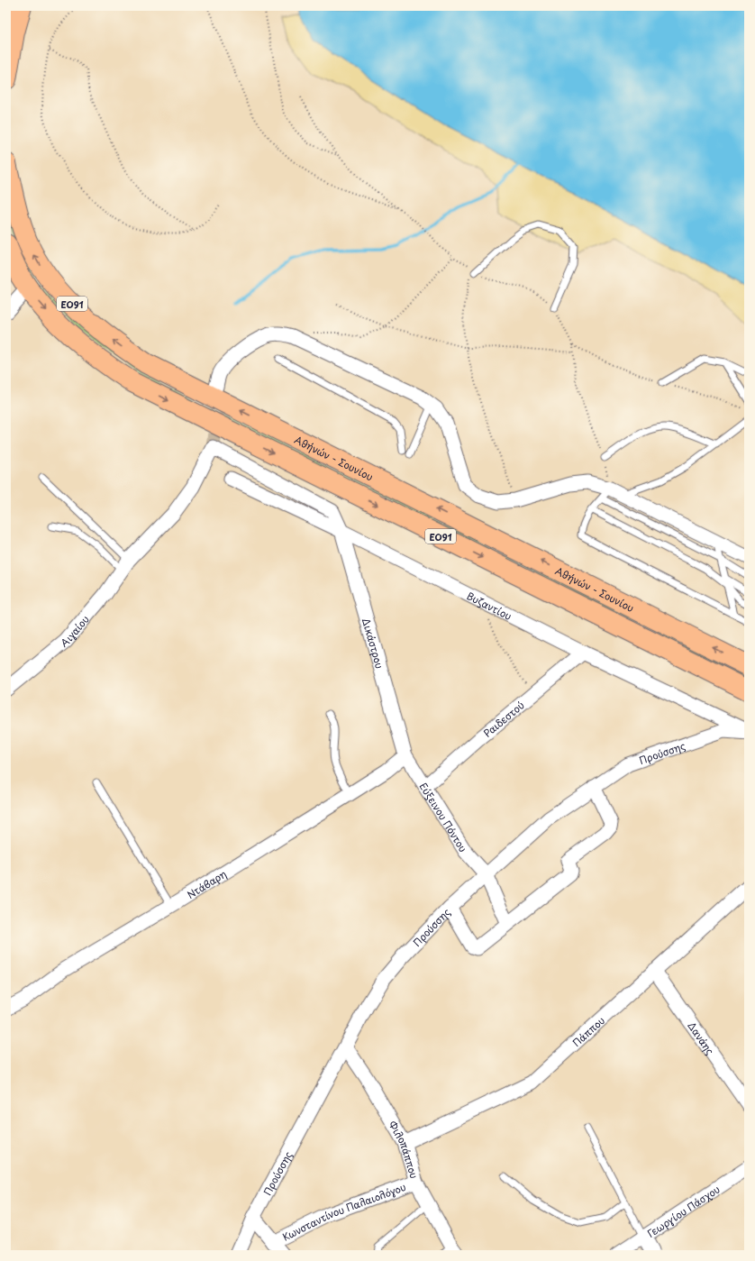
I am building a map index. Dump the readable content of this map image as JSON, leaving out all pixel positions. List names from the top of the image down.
{
  "streets": {
    "main road": ["ΕΟ91", "Αθήνών - Σουνίου"],
    "street": [
      "Βυζαντίου",
      "Αιγαίου",
      "Δικάστρου",
      "Ραιδεστού",
      "Προύσσης",
      "Εύξεινου Πόντου",
      "Ντάβαρη",
      "Πάππου",
      "Δανάης",
      "Φιλοπάππου",
      "Γεωργίου Πάσχου",
      "Κωνσταντίνου Παλαιολόγου"
    ]
  },
  "crossings": [
    ["Βυζαντίου", "Δικάστρου"],
    ["Βυζαντίου", "Ραιδεστού"],
    ["Βυζαντίου", "Προύσσης"],
    ["Αιγαίου", "Δικάστρου"],
    ["Δικάστρου", "Εύξεινου Πόντου"],
    ["Δικάστρου", "Ντάβαρη"],
    ["Ραιδεστού", "Εύξεινου Πόντου"],
    ["Προύσσης", "Εύξεινου Πόντου"],
    ["Προύσσης", "Φιλοπάππου"],
    ["Εύξεινου Πόντου", "Ντάβαρη"],
    ["Πάππου", "Δανάης"],
    ["Πάππου", "Φιλοπάππου"],
    ["Φιλοπάππου", "Κωνσταντίνου Παλαιολόγου"]
  ]
}
